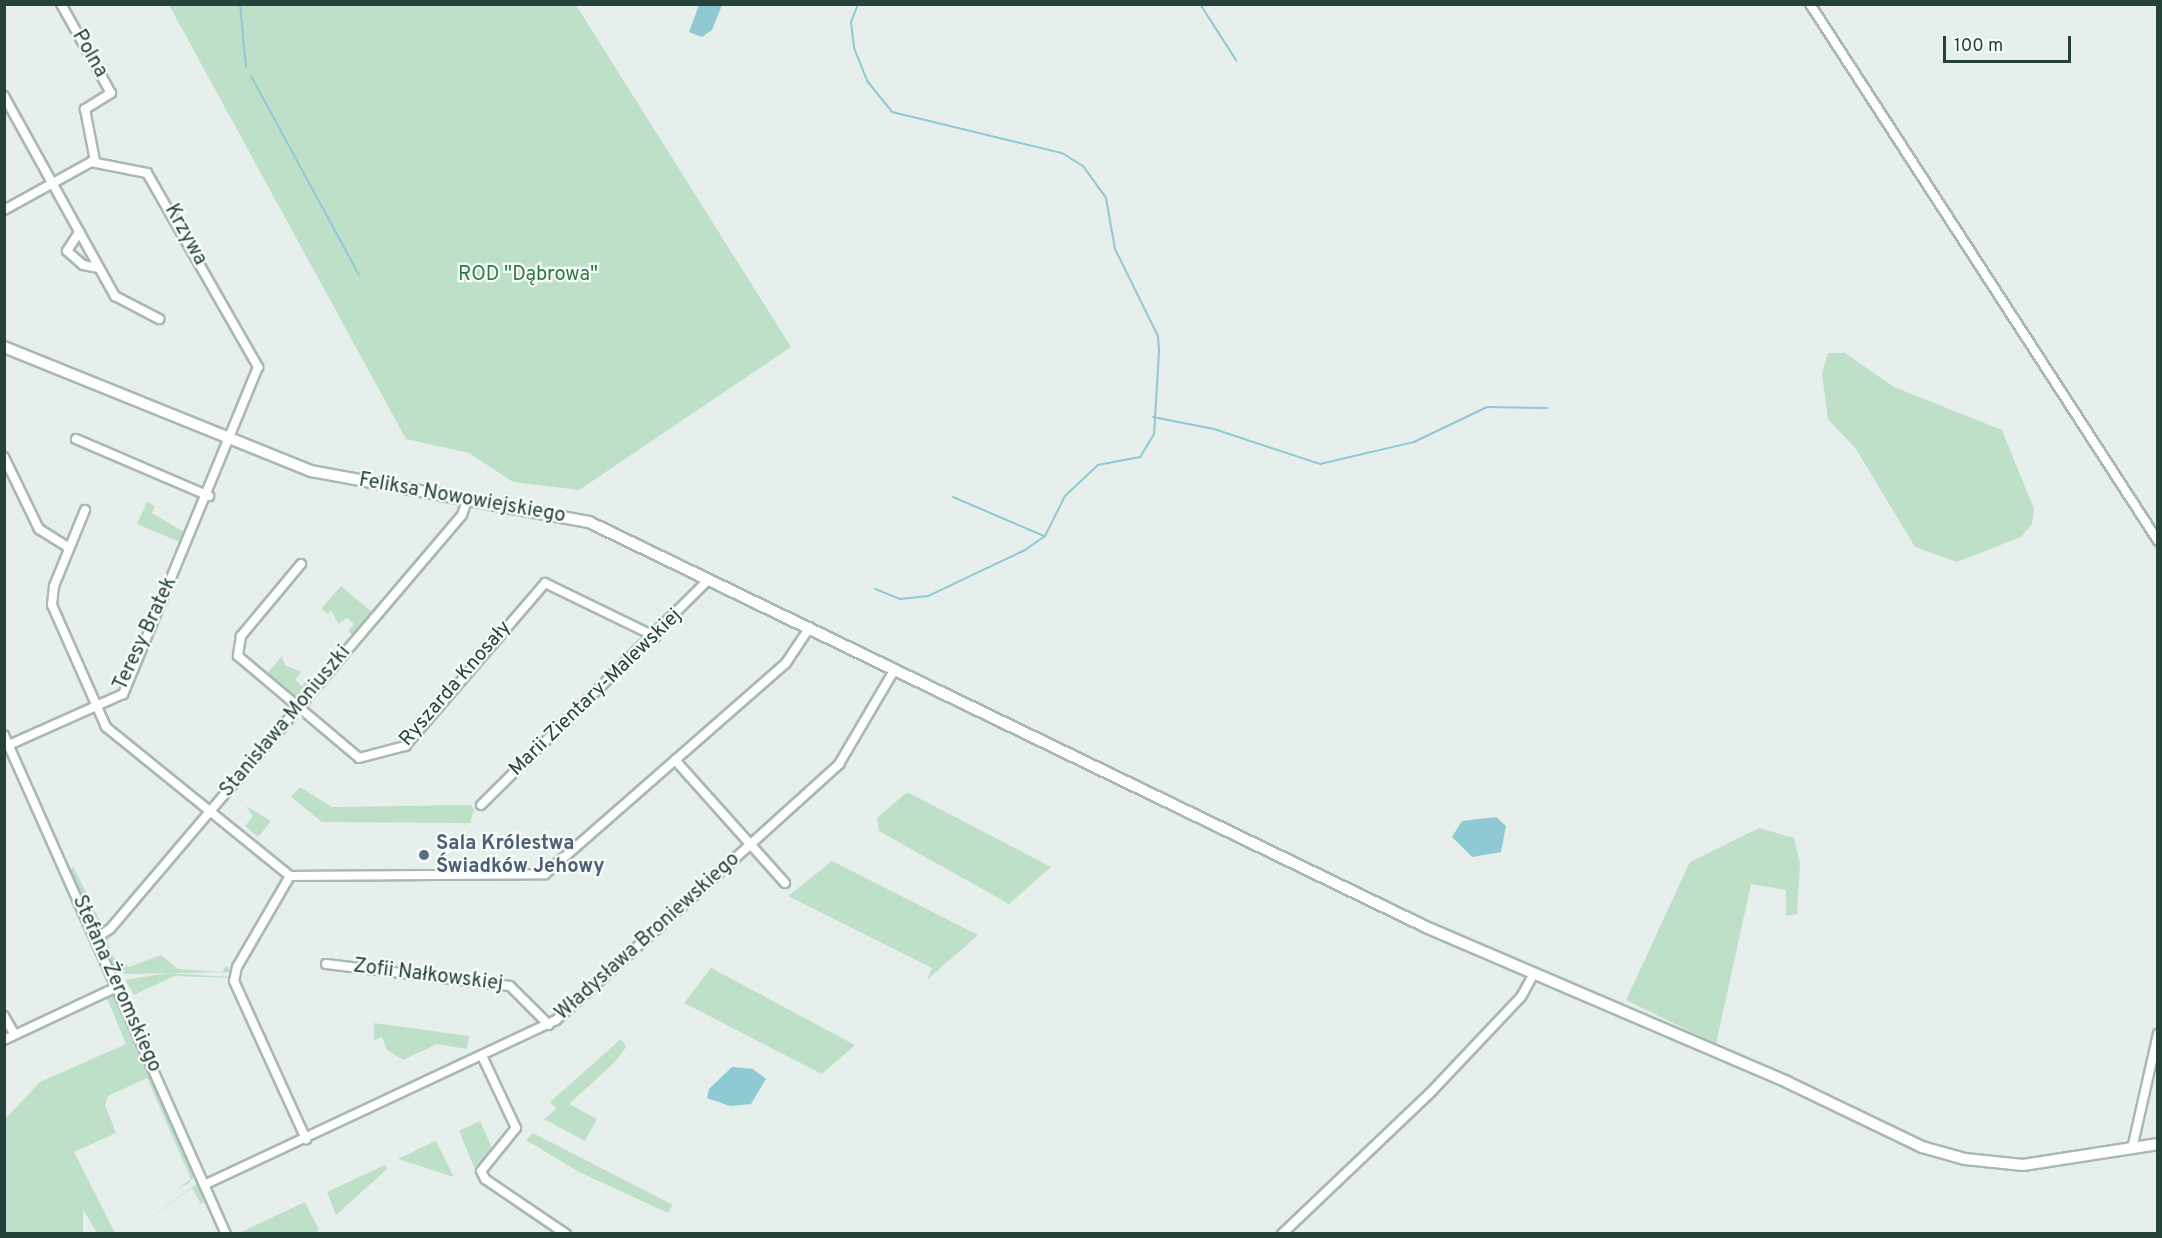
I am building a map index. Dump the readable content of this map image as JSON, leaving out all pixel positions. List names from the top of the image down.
{
  "streets": {
    "street": [
      "Polna",
      "Krzywa",
      "Feliksa Nowowiejskiego",
      "Teresy Bratek",
      "Ryszarda Knosały",
      "Marii Zientary-Malewskiej",
      "Stanisława Moniuszki",
      "Władysława Broniewskiego",
      "Zofii Nałkowskiej",
      "Stefana Żeromskiego"
    ]
  },
  "crossings": [
    ["Polna", "Krzywa"],
    ["Krzywa", "Feliksa Nowowiejskiego"],
    ["Krzywa", "Teresy Bratek"],
    ["Feliksa Nowowiejskiego", "Teresy Bratek"],
    ["Feliksa Nowowiejskiego", "Marii Zientary-Malewskiej"],
    ["Feliksa Nowowiejskiego", "Stanisława Moniuszki"],
    ["Feliksa Nowowiejskiego", "Władysława Broniewskiego"],
    ["Teresy Bratek", "Stefana Żeromskiego"],
    ["Ryszarda Knosały", "Marii Zientary-Malewskiej"],
    ["Ryszarda Knosały", "Stanisława Moniuszki"],
    ["Stanisława Moniuszki", "Stefana Żeromskiego"],
    ["Władysława Broniewskiego", "Zofii Nałkowskiej"],
    ["Władysława Broniewskiego", "Stefana Żeromskiego"]
  ],
  "parks": ["ROD \"Dąbrowa\""],
  "places": ["Sala Królestwa Świadków Jehowy"],
  "scale_bar": "100 m"
}
